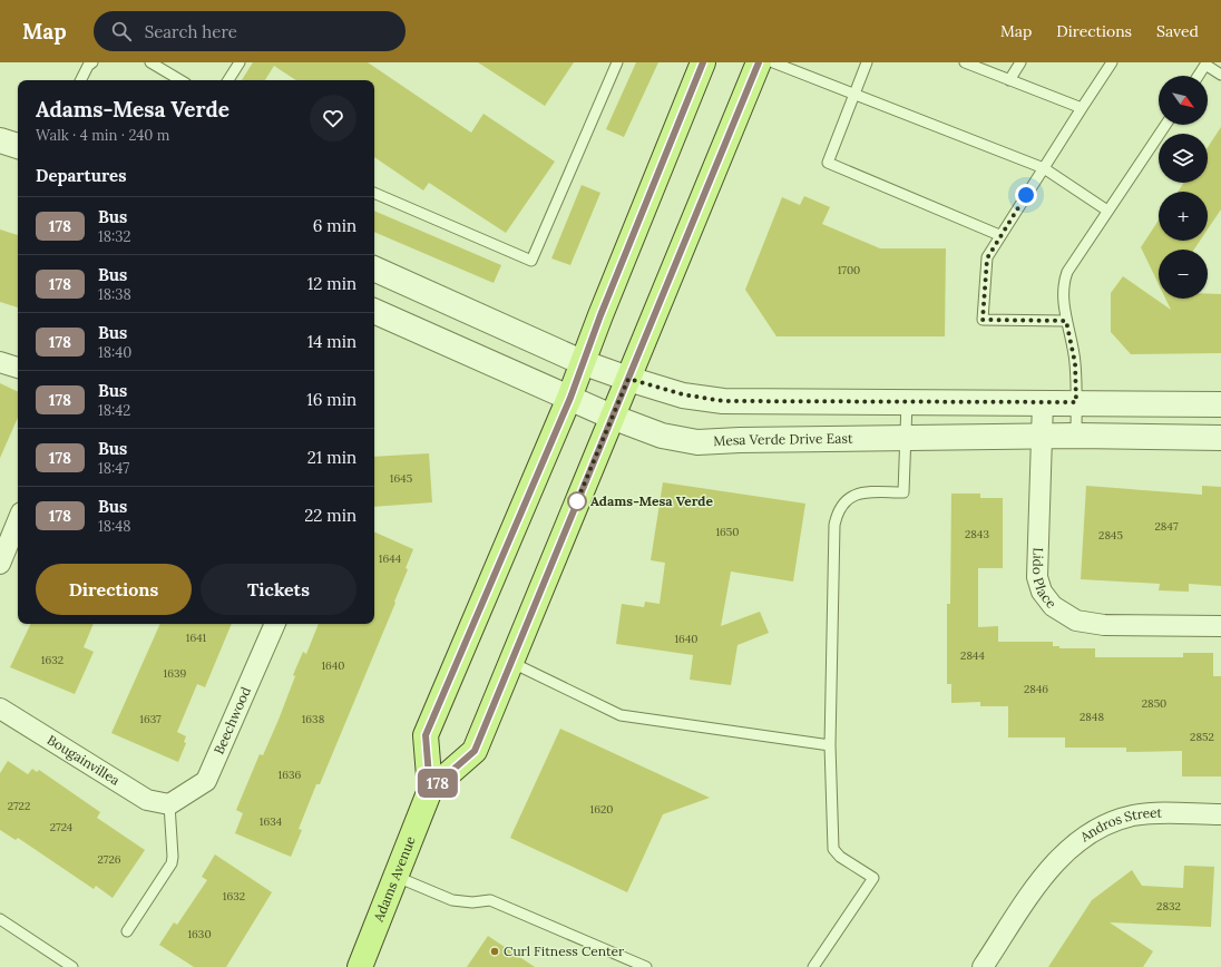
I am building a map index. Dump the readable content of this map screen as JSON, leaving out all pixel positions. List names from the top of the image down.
{
  "streets": {
    "main road": ["Adams Avenue"],
    "street": [
      "Mesa Verde Drive East",
      "Lido Place",
      "Beechwood",
      "Bougainvillea",
      "Andros Street"
    ]
  },
  "crossings": [
    ["Mesa Verde Drive East", "Lido Place"],
    ["Mesa Verde Drive East", "Adams Avenue"],
    ["Beechwood", "Bougainvillea"]
  ],
  "places": ["Adams-Mesa Verde", "Curl Fitness Center"],
  "lines": ["bus line 178"],
  "house_numbers": [
    "1700",
    "1645",
    "2847",
    "1650",
    "2843",
    "2845",
    "1644",
    "1641",
    "1640",
    "2844",
    "1632",
    "1640",
    "1639",
    "2846",
    "2850",
    "2848",
    "1637",
    "1638",
    "2852",
    "1636",
    "2722",
    "1620",
    "1634",
    "2724",
    "2726",
    "1632",
    "2832",
    "1630"
  ],
  "north": "bottom right",
  "page": {
    "header": "Map",
    "search": "Search here",
    "nav": ["Map", "Directions", "Saved"],
    "on_map": "178",
    "map_buttons": ["+", "−"],
    "heading": [
      ["Adams-Mesa Verde", "Walk · 4 min · 240 m"],
      "Departures"
    ],
    "list": [
      {
        "mark": "178",
        "name": "Bus",
        "note": "18:32",
        "value": "6 min"
      },
      {
        "mark": "178",
        "name": "Bus",
        "note": "18:38",
        "value": "12 min"
      },
      {
        "mark": "178",
        "name": "Bus",
        "note": "18:40",
        "value": "14 min"
      },
      {
        "mark": "178",
        "name": "Bus",
        "note": "18:42",
        "value": "16 min"
      },
      {
        "mark": "178",
        "name": "Bus",
        "note": "18:47",
        "value": "21 min"
      },
      {
        "mark": "178",
        "name": "Bus",
        "note": "18:48",
        "value": "22 min"
      }
    ],
    "buttons": ["Directions", "Tickets"]
  }
}
